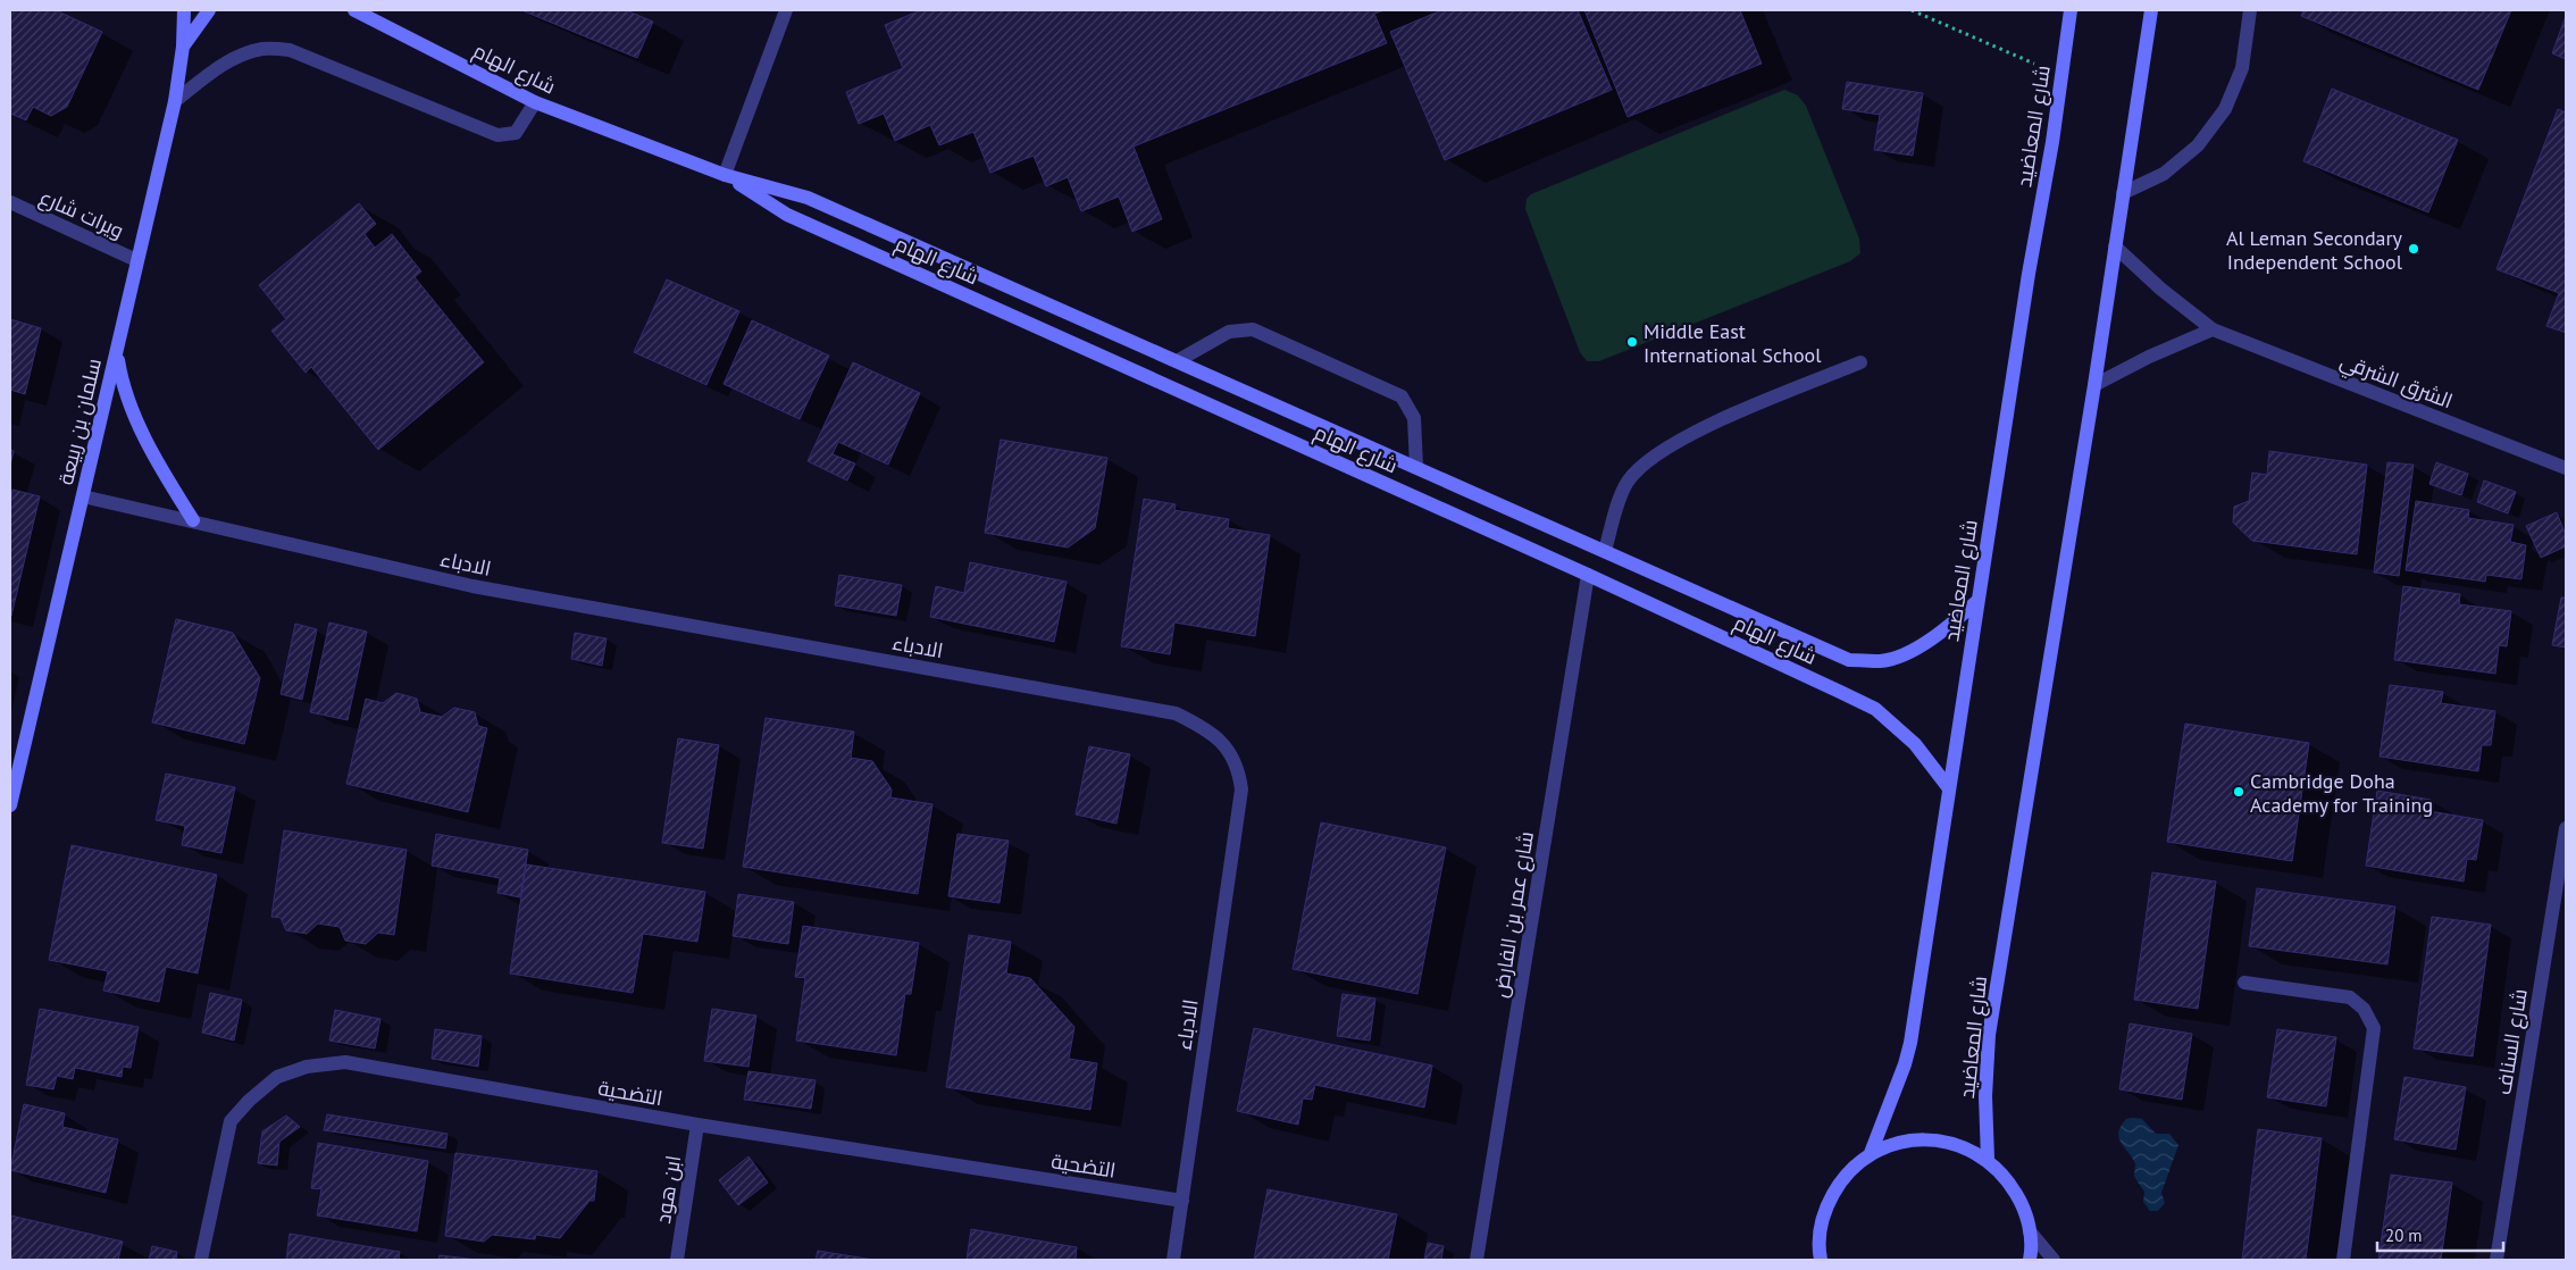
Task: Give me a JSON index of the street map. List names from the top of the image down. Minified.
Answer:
{"streets":{"street":["شارع الهام","شارع المعاضيد","ويرات شارع","الشرق الشرقي","سلمان بن ربيعة","الادباء","شارع عمر بن الفارض","شارع السناف","التضحية","ابن هود"]},"crossings":[["شارع الهام","شارع المعاضيد"],["شارع الهام","شارع عمر بن الفارض"],["شارع المعاضيد","الشرق الشرقي"],["ويرات شارع","سلمان بن ربيعة"],["سلمان بن ربيعة","الادباء"],["الادباء","التضحية"],["التضحية","ابن هود"]],"places":["Al Leman Secondary Independent School","Middle East International School","Cambridge Doha Academy for Training"],"scale_bar":"20 m"}
